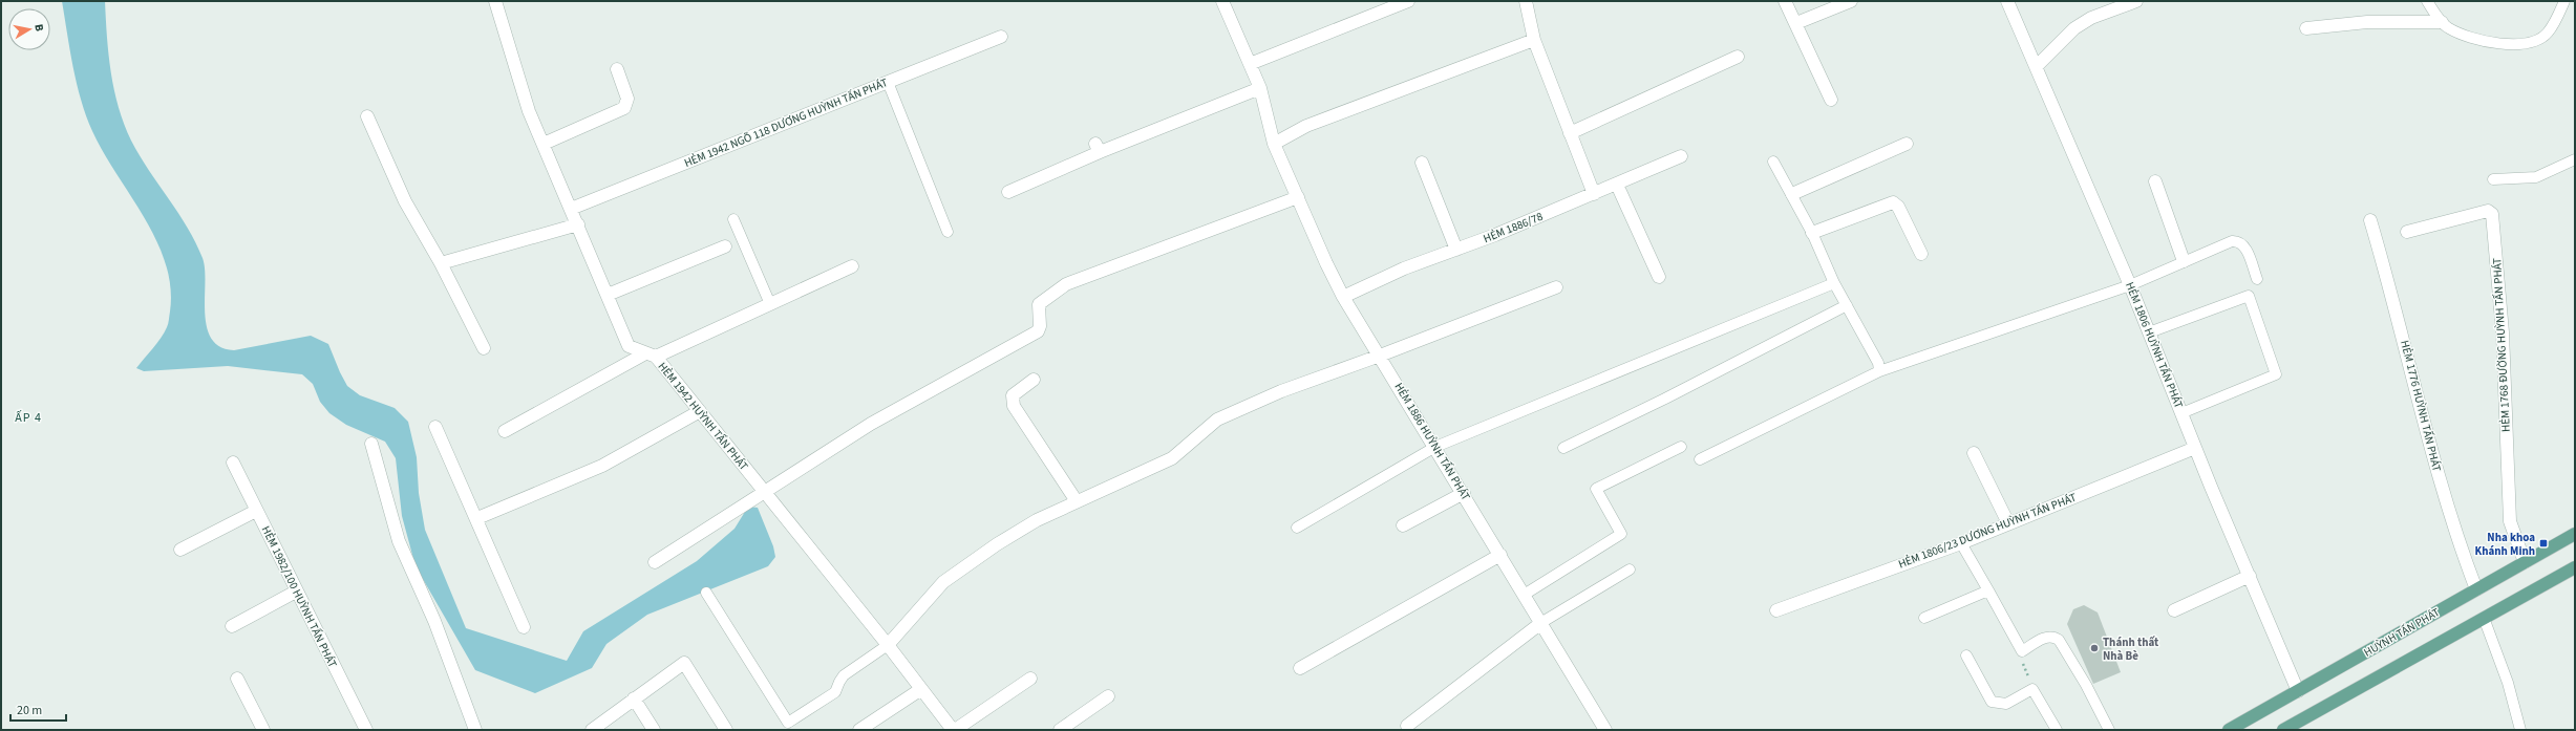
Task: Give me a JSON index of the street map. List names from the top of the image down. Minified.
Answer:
{"streets":{"main road":["HUỲNH TẤN PHÁT"],"street":["HẺM 1942 NGÕ 118 DƯƠNG HUỲNH TẤN PHÁT","HẺM 1886/78","HẺM 1806 HUỲNH TẤN PHÁT","HẺM 1768 ĐƯỜNG HUỲNH TẤN PHÁT","HẺM 1776 HUỲNH TẤN PHÁT","HẺM 1942 HUỲNH TẤN PHÁT","HẺM 1886 HUỲNH TẤN PHÁT","HẺM 1806/23 DƯƠNG HUỲNH TẤN PHÁT","HẺM 1982/100 HUỲNH TẤN PHÁT"]},"crossings":[["HẺM 1942 NGÕ 118 DƯƠNG HUỲNH TẤN PHÁT","HẺM 1942 HUỲNH TẤN PHÁT"],["HẺM 1886/78","HẺM 1886 HUỲNH TẤN PHÁT"],["HẺM 1806 HUỲNH TẤN PHÁT","HẺM 1806/23 DƯƠNG HUỲNH TẤN PHÁT"],["HẺM 1806 HUỲNH TẤN PHÁT","HUỲNH TẤN PHÁT"],["HẺM 1768 ĐƯỜNG HUỲNH TẤN PHÁT","HUỲNH TẤN PHÁT"],["HẺM 1776 HUỲNH TẤN PHÁT","HUỲNH TẤN PHÁT"]],"districts":["ẤP 4"],"places":{"transit":["Nha khoa Khánh Minh"],"other":["Thánh thất Nhà Bè"]},"scale_bar":"20 m","north":"right"}
